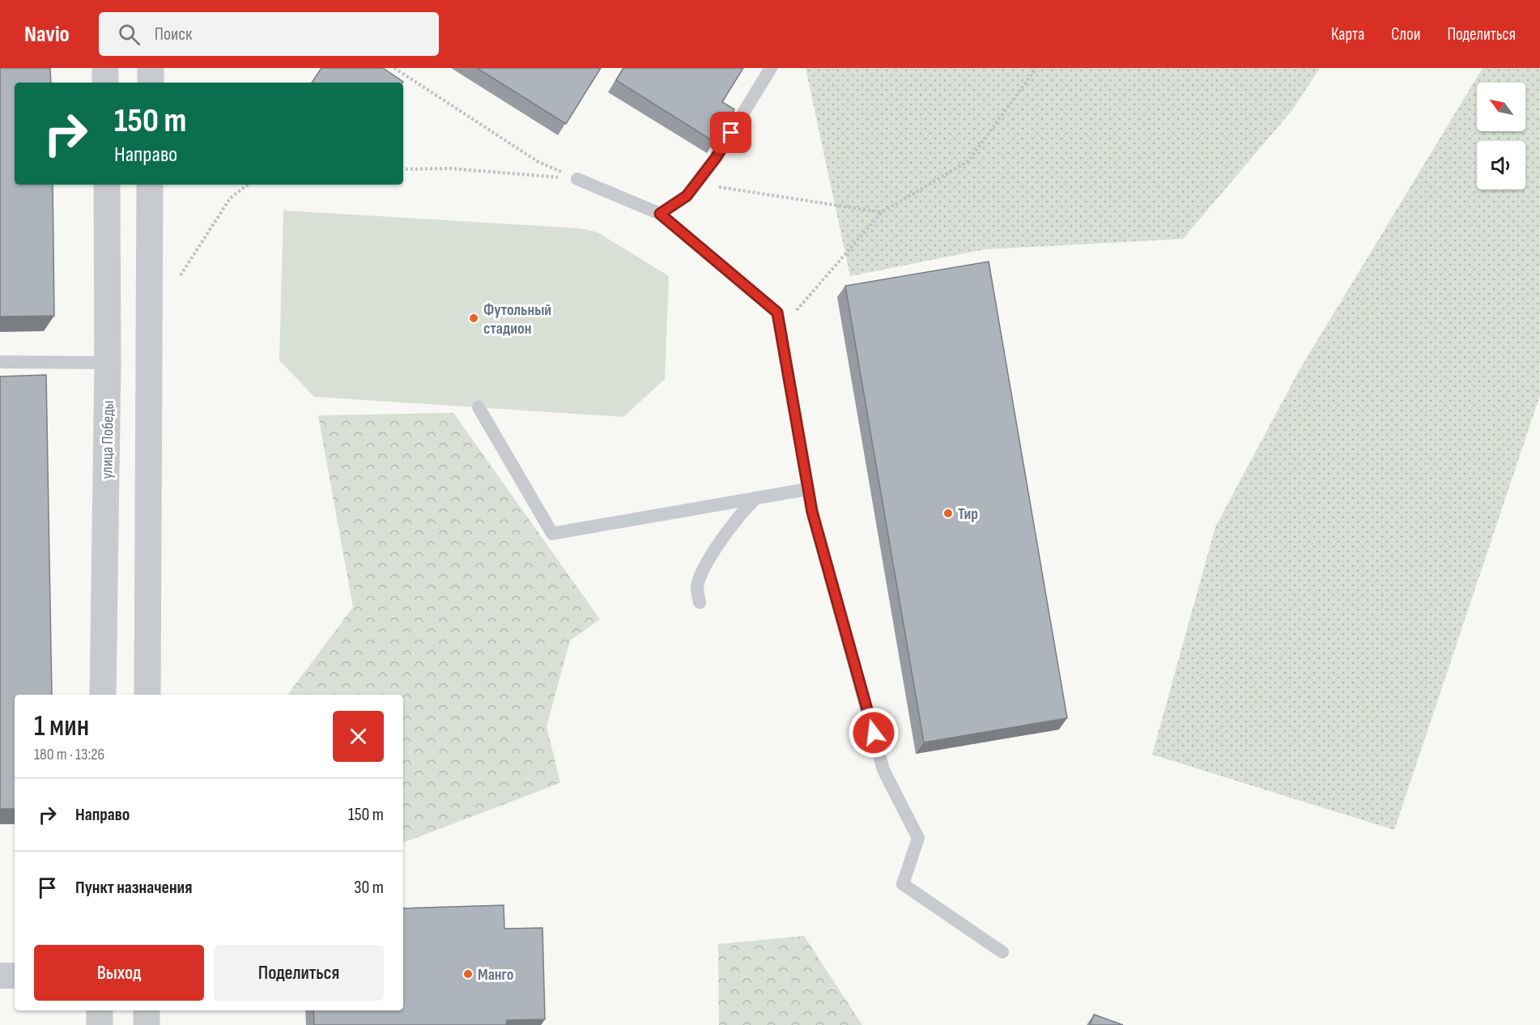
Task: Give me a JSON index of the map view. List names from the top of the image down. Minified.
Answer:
{"streets":{"street":["улица Победы"]},"places":["Футольный стадион","Тир","Манго"],"north":"top left","page":{"header":"Navio","search":"Поиск","nav":["Карта","Слои","Поделиться"],"turn":["150 m","Направо"],"heading":["1 мин","180 m · 13:26"],"list":[{"name":"Направо","value":"150 m"},{"name":"Пункт назначения","value":"30 m"}],"buttons":["Выход","Поделиться"]}}
